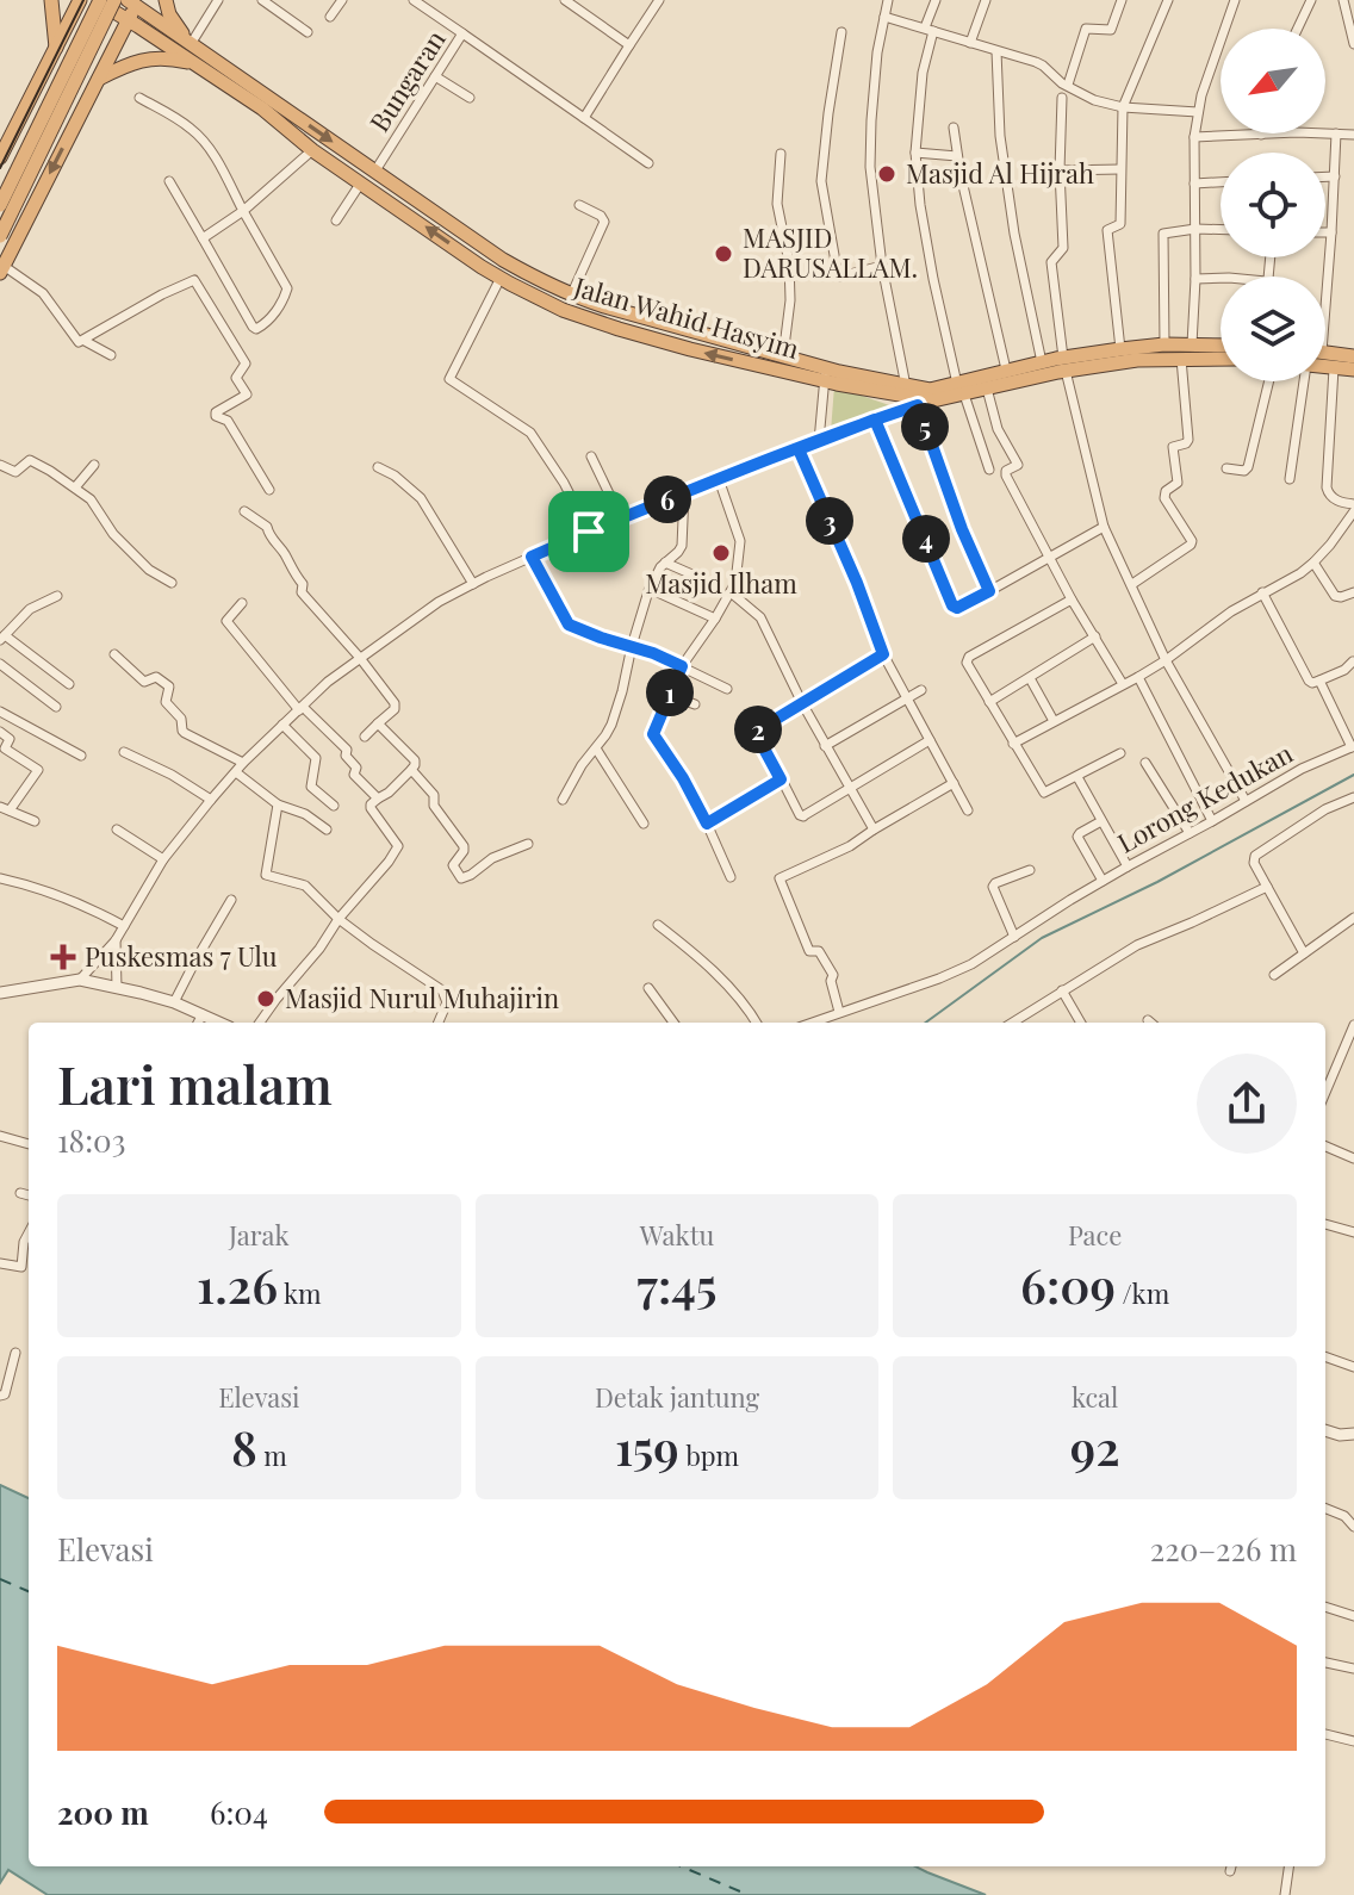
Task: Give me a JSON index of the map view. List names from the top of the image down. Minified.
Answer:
{"streets":{"highway":["Jalan Wahid Hasyim"],"street":["Bungaran","Lorong Kedukan"]},"crossings":[["Bungaran","Jalan Wahid Hasyim"]],"places":{"other":["Masjid Al Hijrah","MASJID DARUSALLAM.","Masjid Ilham","Masjid Nurul Muhajirin"],"health":["Puskesmas 7 Ulu"]},"north":"bottom left","page":{"pins":["5","6","3","4","1","2"],"heading":["Lari malam","18:03"],"stats":[["Jarak","1.26 km"],["Waktu","7:45"],["Pace","6:09 /km"],["Elevasi","8 m"],["Detak jantung","159 bpm"],["kcal","92"]],"chart":["Elevasi","220–226 m"],"list":[{"name":"200 m","note":"6:04"}]}}
